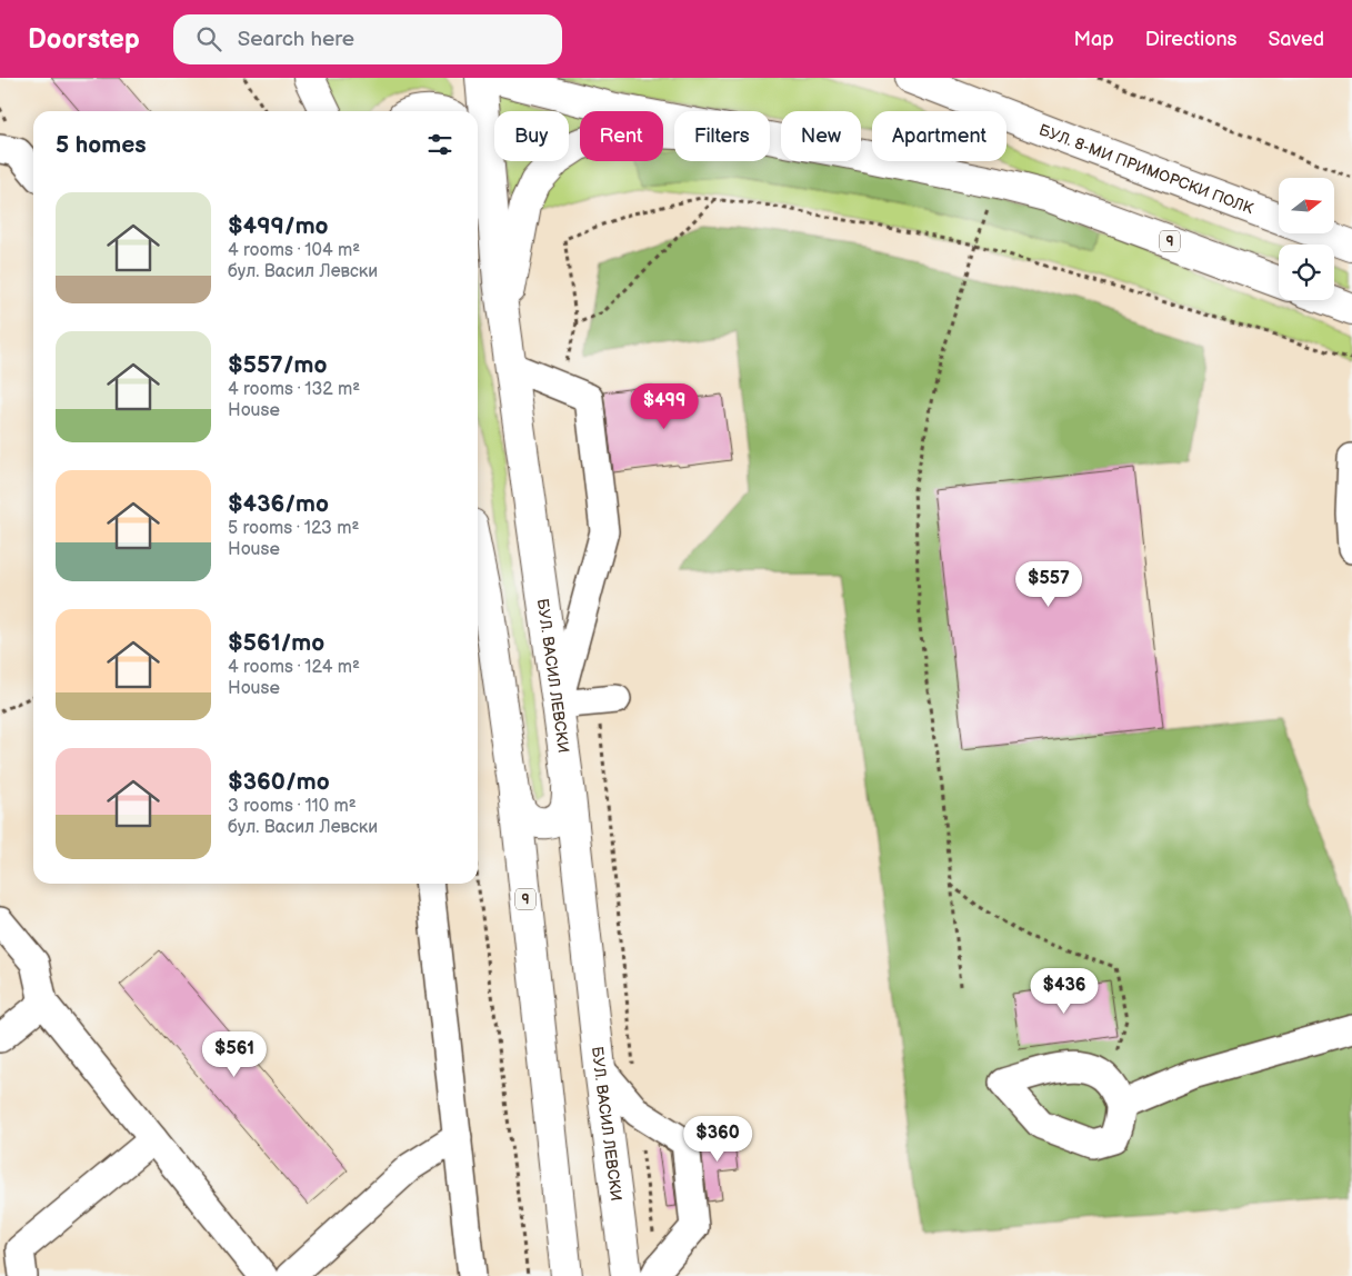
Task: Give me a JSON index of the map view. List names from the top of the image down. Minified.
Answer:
{"streets":{"main road":["БУЛ. 8-МИ ПРИМОРСКИ ПОЛК","9","БУЛ. ВАСИЛ ЛЕВСКИ"]},"crossings":[["9","БУЛ. ВАСИЛ ЛЕВСКИ"]],"north":"right","page":{"header":"Doorstep","search":"Search here","nav":["Map","Directions","Saved"],"chip":["Buy","Rent","Filters","New","Apartment"],"heading":"5 homes","list":[{"name":"$499/mo","note":"4 rooms · 104 m² · бул. Васил Левски"},{"name":"$557/mo","note":"4 rooms · 132 m² · House"},{"name":"$436/mo","note":"5 rooms · 123 m² · House"},{"name":"$561/mo","note":"4 rooms · 124 m² · House"},{"name":"$360/mo","note":"3 rooms · 110 m² · бул. Васил Левски"}],"price":["$499","$557","$436","$561","$360"]}}
